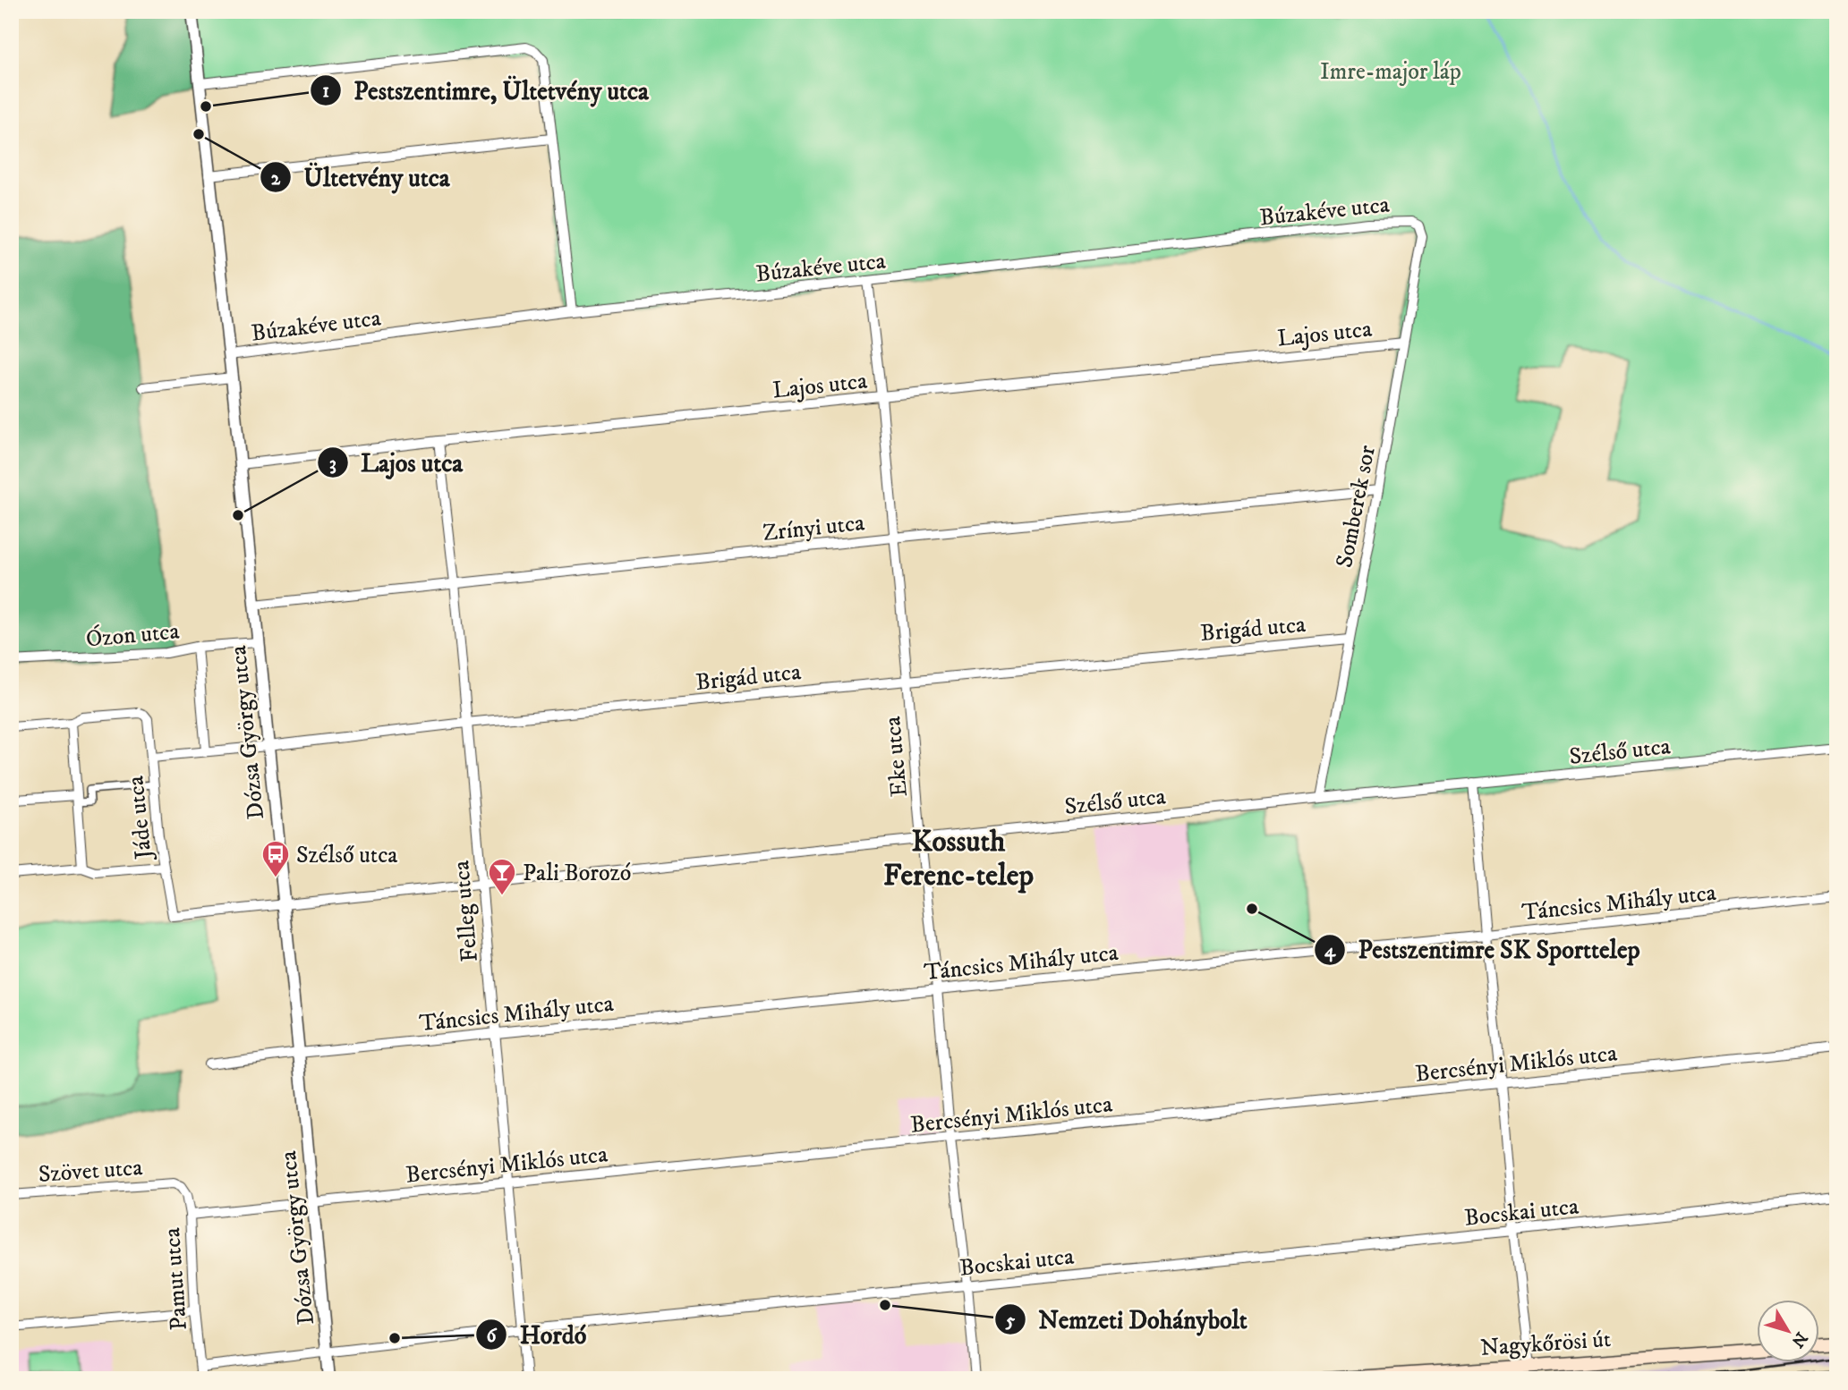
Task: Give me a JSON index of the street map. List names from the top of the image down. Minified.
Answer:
{"streets":{"main road":["Nagykőrösi út"],"street":["Búzakéve utca","Lajos utca","Somberek sor","Zrínyi utca","Brigád utca","Ózon utca","Dózsa György utca","Szélső utca","Eke utca","Jáde utca","Táncsics Mihály utca","Felleg utca","Bercsényi Miklós utca","Szövet utca","Bocskai utca","Pamut utca"]},"crossings":[["Búzakéve utca","Somberek sor"],["Búzakéve utca","Dózsa György utca"],["Búzakéve utca","Eke utca"],["Lajos utca","Somberek sor"],["Lajos utca","Dózsa György utca"],["Lajos utca","Eke utca"],["Lajos utca","Felleg utca"],["Somberek sor","Zrínyi utca"],["Somberek sor","Brigád utca"],["Somberek sor","Szélső utca"],["Zrínyi utca","Dózsa György utca"],["Zrínyi utca","Eke utca"],["Zrínyi utca","Felleg utca"],["Brigád utca","Dózsa György utca"],["Brigád utca","Eke utca"],["Brigád utca","Jáde utca"],["Brigád utca","Felleg utca"],["Ózon utca","Dózsa György utca"],["Dózsa György utca","Szélső utca"],["Dózsa György utca","Táncsics Mihály utca"],["Dózsa György utca","Bercsényi Miklós utca"],["Dózsa György utca","Bocskai utca"],["Szélső utca","Eke utca"],["Szélső utca","Jáde utca"],["Szélső utca","Felleg utca"],["Eke utca","Táncsics Mihály utca"],["Eke utca","Bercsényi Miklós utca"],["Eke utca","Bocskai utca"],["Táncsics Mihály utca","Felleg utca"],["Felleg utca","Bercsényi Miklós utca"],["Felleg utca","Bocskai utca"],["Bercsényi Miklós utca","Pamut utca"],["Szövet utca","Pamut utca"],["Bocskai utca","Pamut utca"]],"districts":["Kossuth Ferenc-telep"],"parks":["Imre-major láp"],"places":{"other":["Pestszentimre, Ültetvény utca","Ültetvény utca","Lajos utca","Pestszentimre SK Sporttelep","Nemzeti Dohánybolt","Hordó"],"bus stop":["Szélső utca"],"bar":["Pali Borozó"]},"north":"bottom right"}
